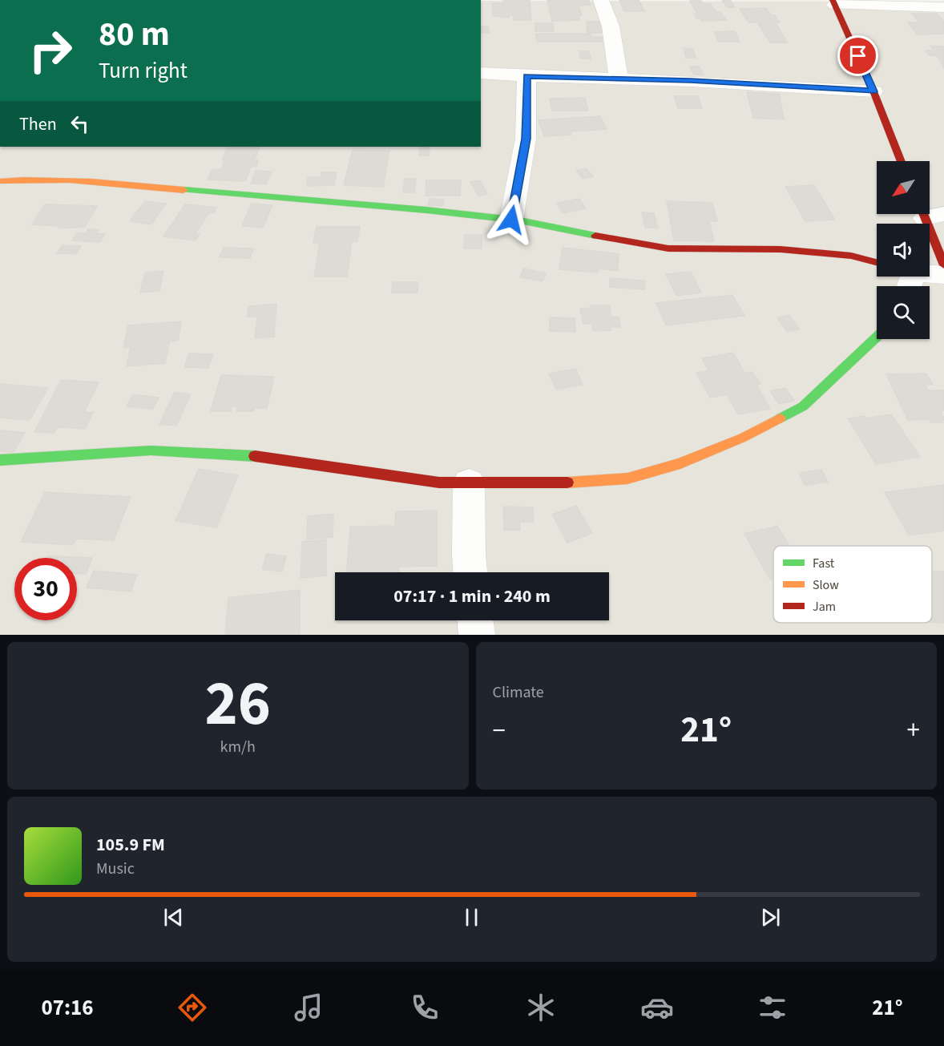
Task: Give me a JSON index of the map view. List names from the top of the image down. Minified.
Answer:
{"legend":["Fast","Slow","Jam"],"north":"bottom left","page":{"turn":["80 m","Turn right"],"then":"Then","limit":"30","trip":"07:17 · 1 min · 240 m","tile":[["26","km/h"],"Climate"],"heat":["−","21°","+"],"song":["105.9 FM","Music"],"tabs":["07:16","21°"]}}
